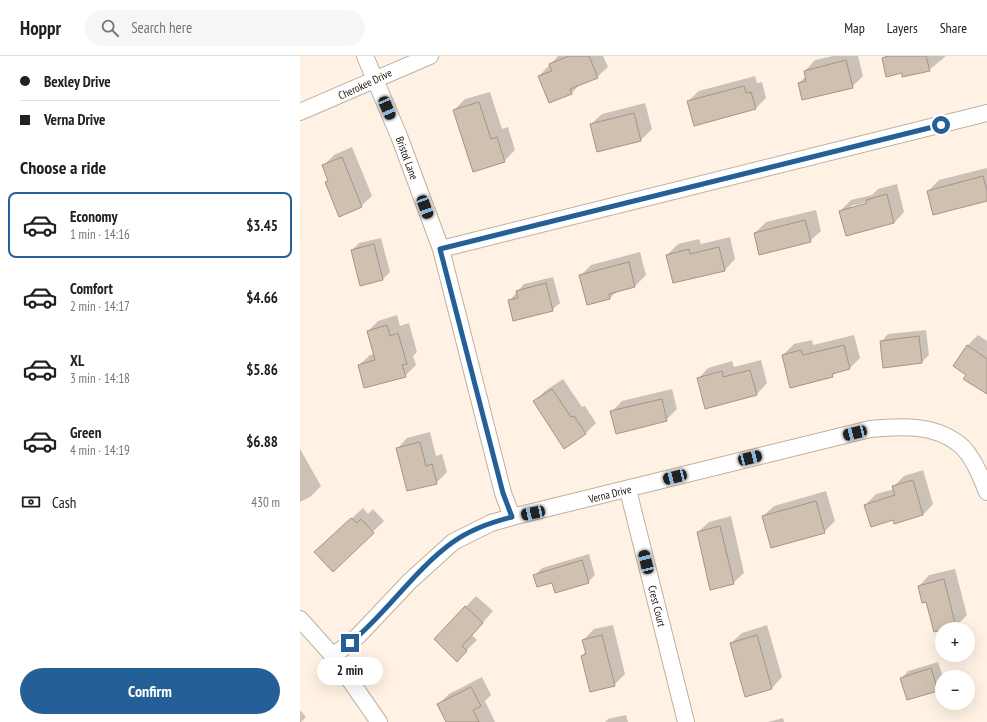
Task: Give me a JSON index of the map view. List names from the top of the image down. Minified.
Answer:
{"streets":{"street":["Cherokee Drive","Bristol Lane","Verna Drive","Crest Court"]},"crossings":[["Cherokee Drive","Bristol Lane"],["Bristol Lane","Verna Drive"],["Verna Drive","Crest Court"]],"page":{"header":"Hoppr","search":"Search here","nav":["Map","Layers","Share"],"banner":["Bexley Drive","Verna Drive"],"heading":"Choose a ride","list":[{"name":"Economy","note":"1 min · 14:16","value":"$3.45"},{"name":"Comfort","note":"2 min · 14:17","value":"$4.66"},{"name":"XL","note":"3 min · 14:18","value":"$5.86"},{"name":"Green","note":"4 min · 14:19","value":"$6.88"}],"pay":["Cash","430 m"],"map_buttons":["+","−"],"bubble":"2 min","buttons":"Confirm"}}
